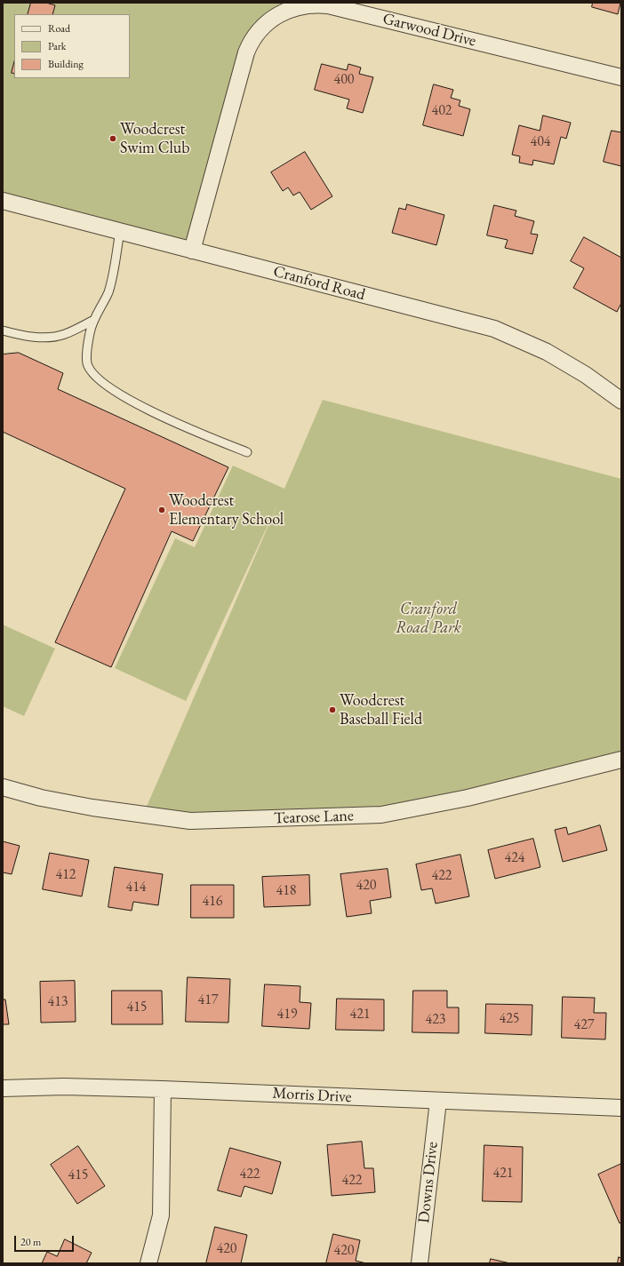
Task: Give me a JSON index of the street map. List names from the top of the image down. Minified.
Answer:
{"streets":{"street":["Garwood Drive","Cranford Road","Tearose Lane","Morris Drive","Downs Drive"]},"crossings":[["Garwood Drive","Cranford Road"],["Morris Drive","Downs Drive"]],"parks":["Cranford Road Park"],"places":["Woodcrest Swim Club","Woodcrest Elementary School","Woodcrest Baseball Field"],"house_numbers":["400","402","404","424","412","422","420","414","418","416","417","413","415","419","421","425","423","427","421","422","415","422","420","420"],"legend":["Road","Park","Building"],"scale_bar":"20 m"}
